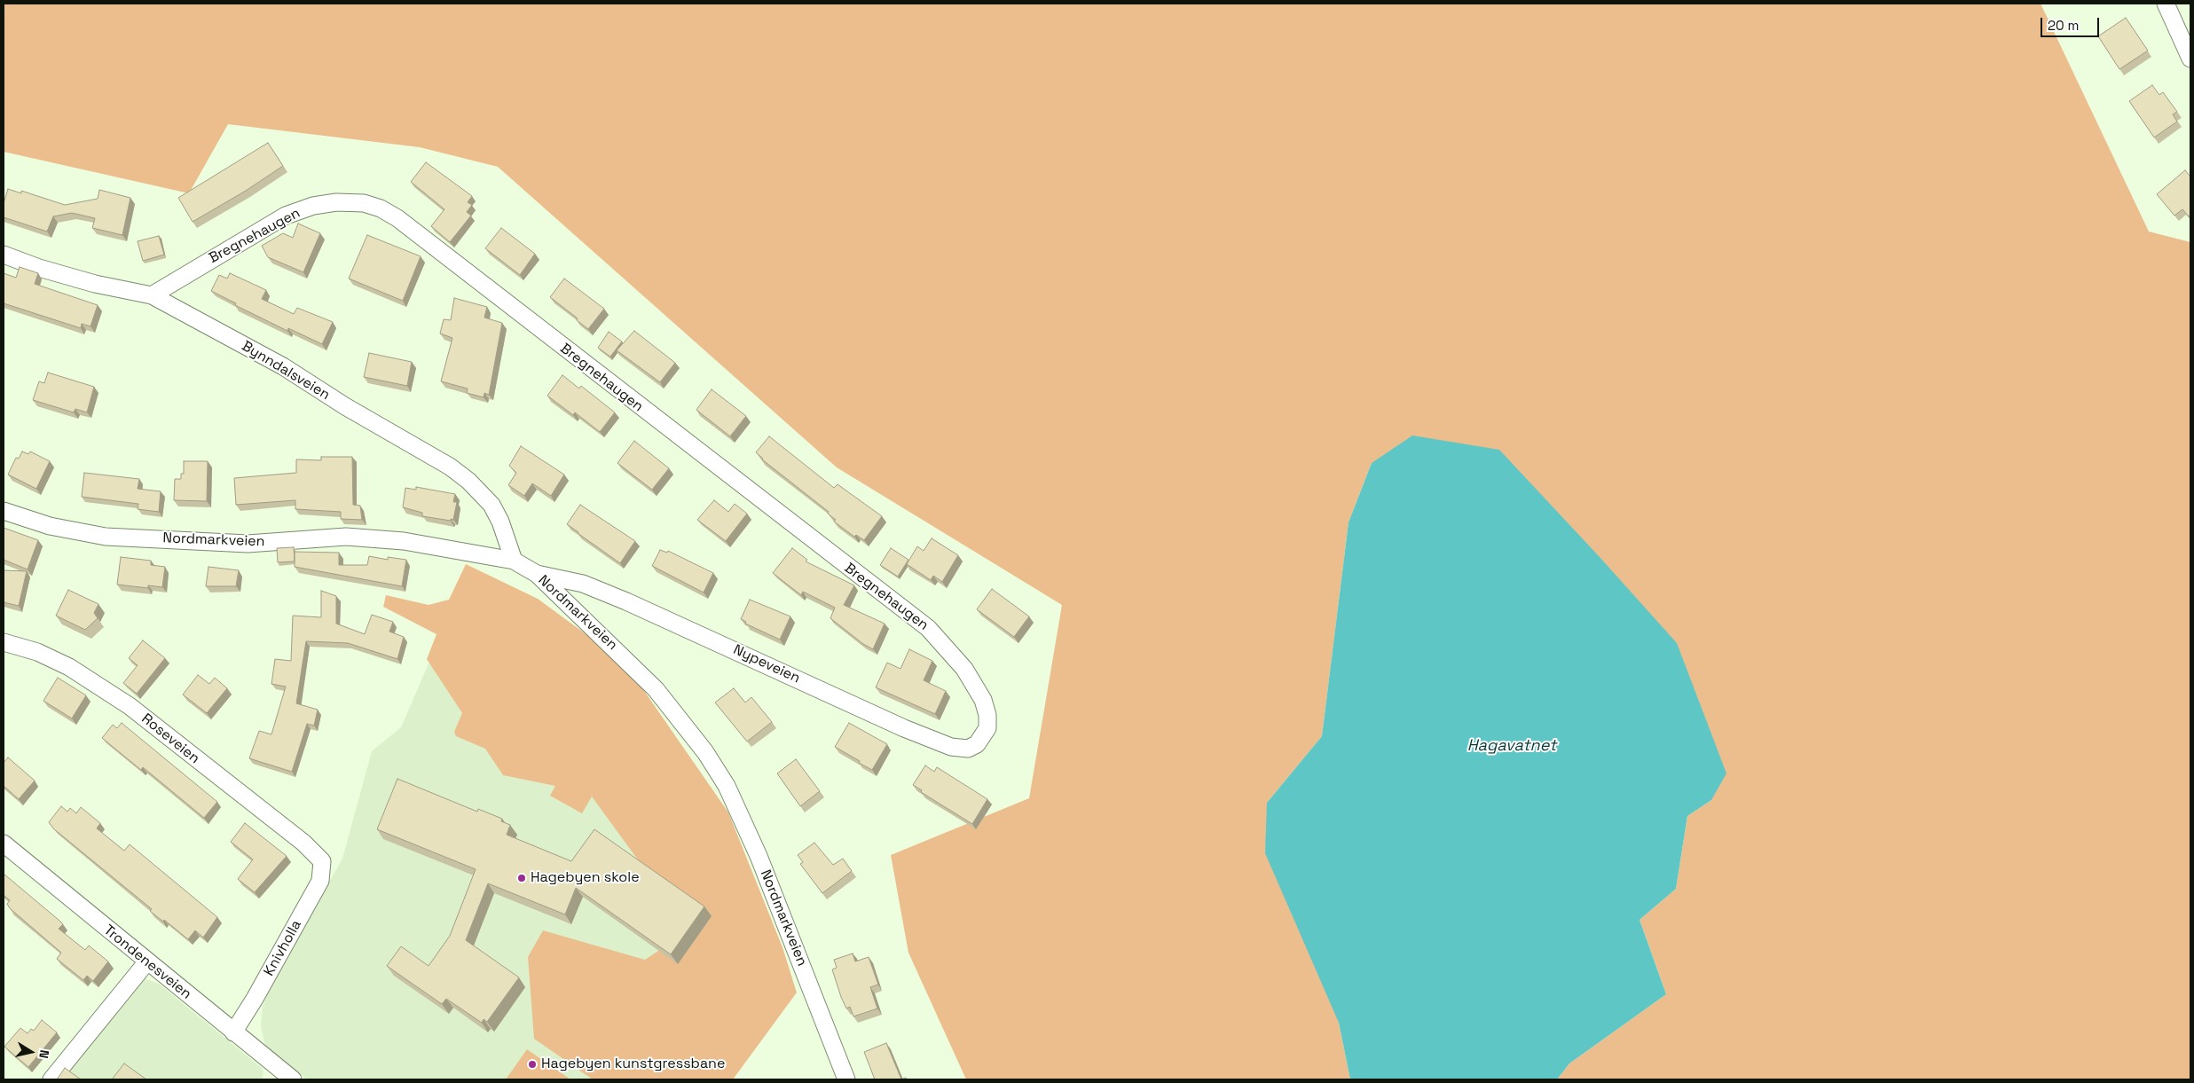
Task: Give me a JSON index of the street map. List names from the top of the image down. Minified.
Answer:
{"streets":{"street":["Bregnehaugen","Bynndalsveien","Nordmarkveien","Nypeveien","Roseveien","Knivholla","Trondenesveien"]},"crossings":[["Bregnehaugen","Bynndalsveien"],["Bregnehaugen","Nypeveien"],["Bynndalsveien","Nordmarkveien"],["Nordmarkveien","Nypeveien"],["Roseveien","Knivholla"],["Knivholla","Trondenesveien"]],"water":["Hagavatnet"],"places":["Hagebyen skole","Hagebyen kunstgressbane"],"scale_bar":"20 m","north":"right"}
